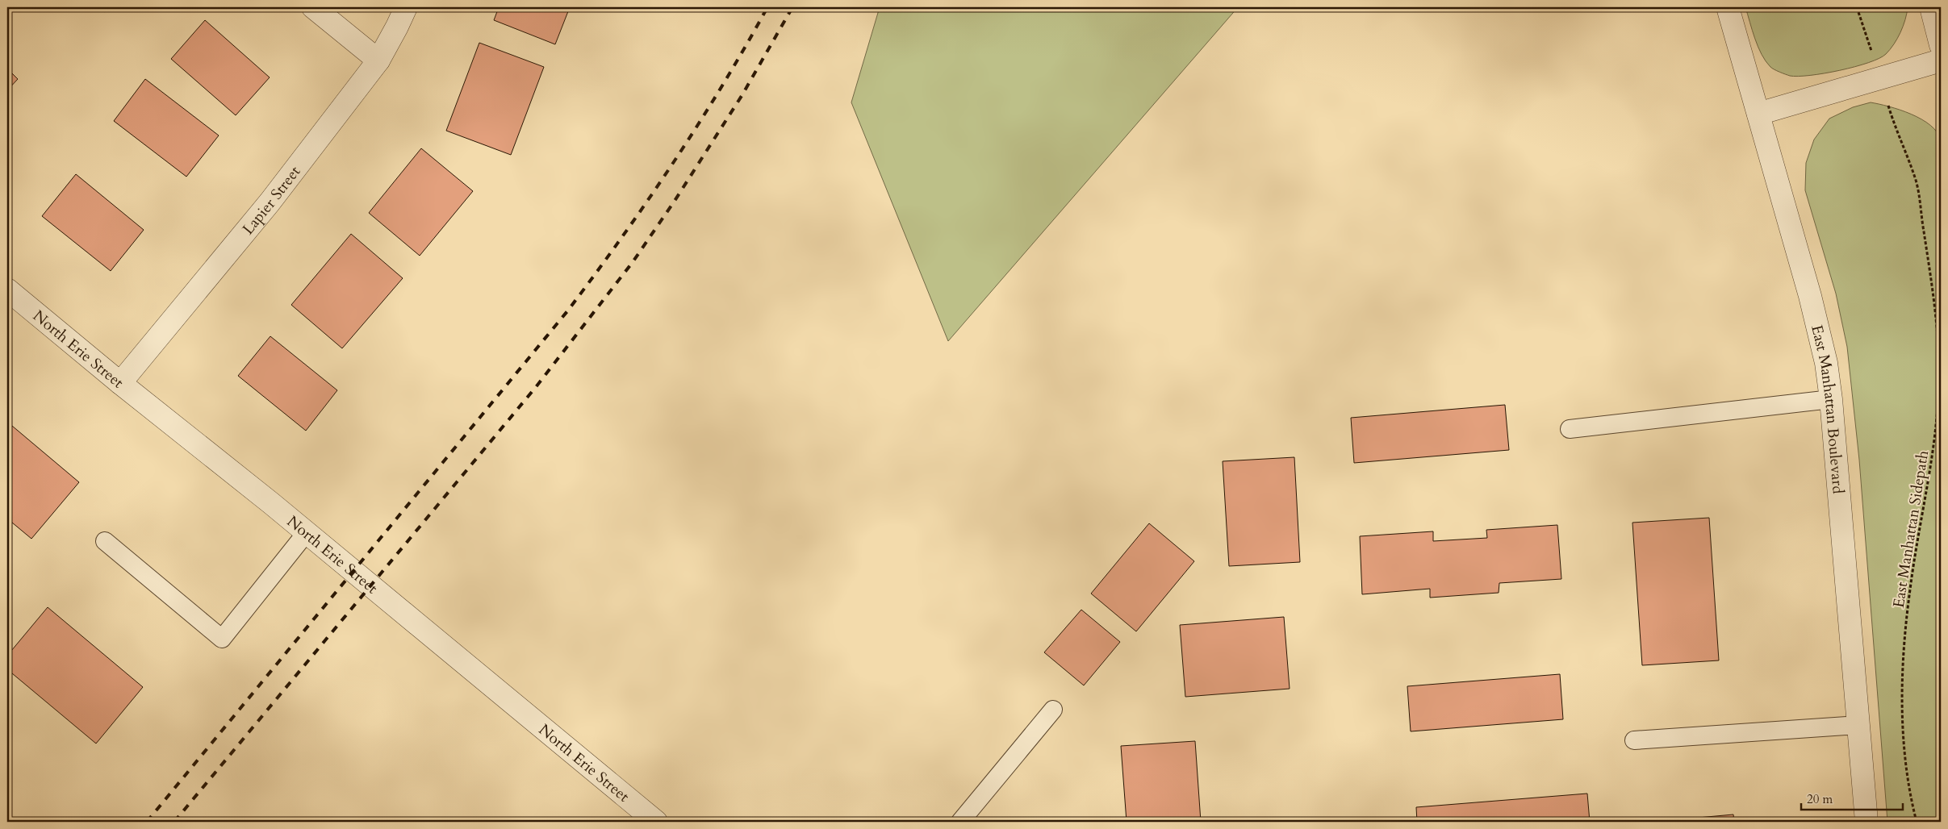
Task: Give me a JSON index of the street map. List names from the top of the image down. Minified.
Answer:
{"streets":{"street":["Lapier Street","North Erie Street","East Manhattan Boulevard"],"path":["East Manhattan Sidepath"]},"crossings":[["Lapier Street","North Erie Street"]],"scale_bar":"20 m"}
